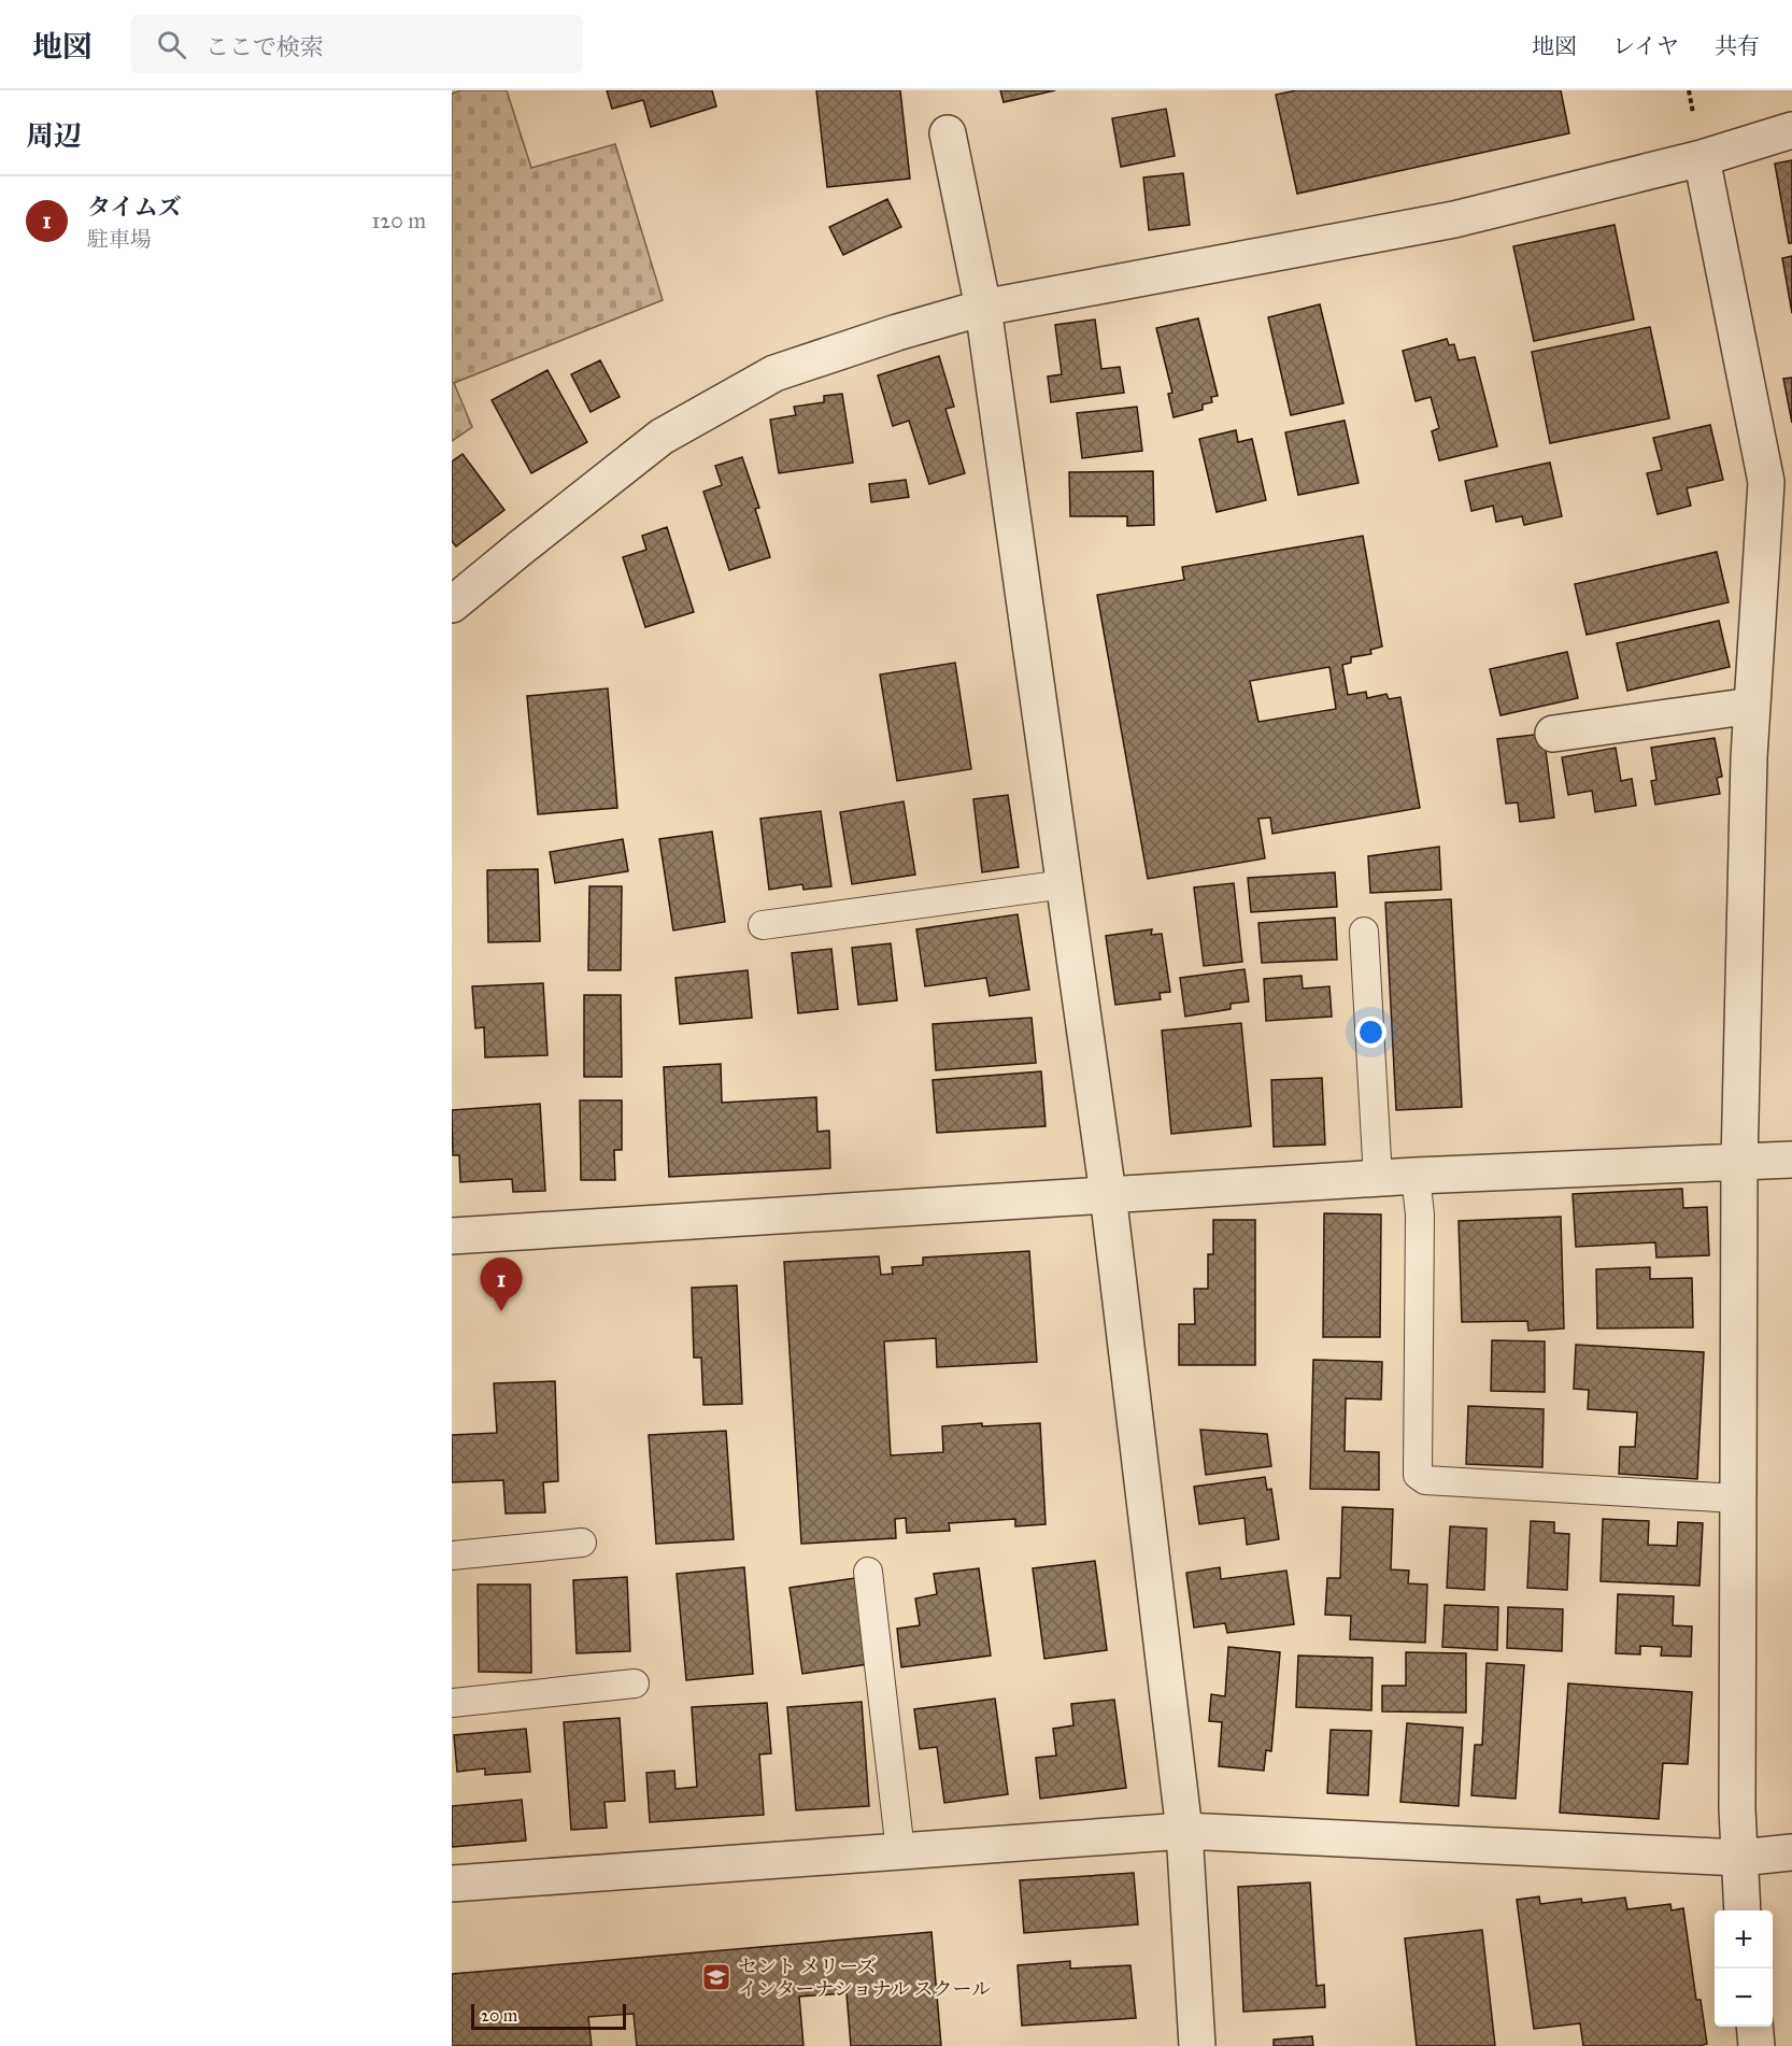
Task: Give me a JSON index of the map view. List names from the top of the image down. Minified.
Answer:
{"places":{"school or university":["セント メリーズ インターナショナル スクール"]},"scale_bar":"20 m","page":{"header":"地図","search":"ここで検索","nav":["地図","レイヤ","共有"],"heading":"周辺","list":[{"mark":"1","name":"タイムズ","note":"駐車場","value":"120 m"}],"pins":"1","map_buttons":["+","−"],"scale":"20 m"}}
